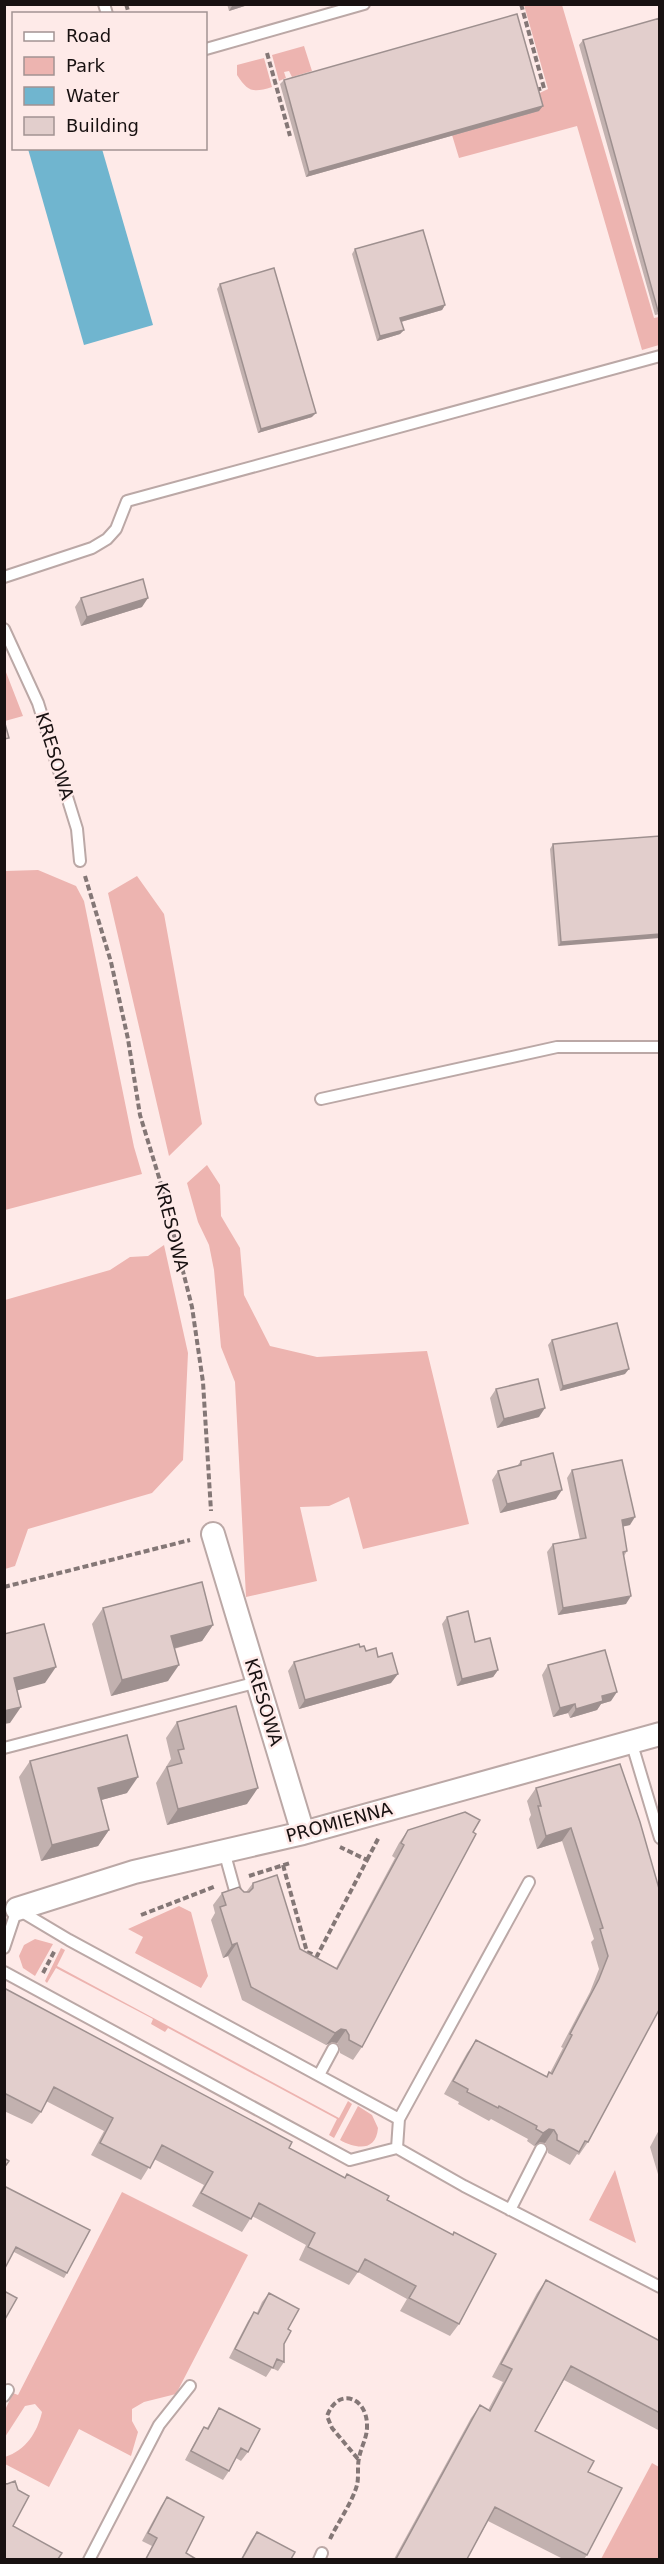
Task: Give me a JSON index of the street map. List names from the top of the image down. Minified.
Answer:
{"streets":{"street":["KRESOWA","PROMIENNA"]},"crossings":[["KRESOWA","PROMIENNA"]],"legend":["Road","Park","Water","Building"]}
